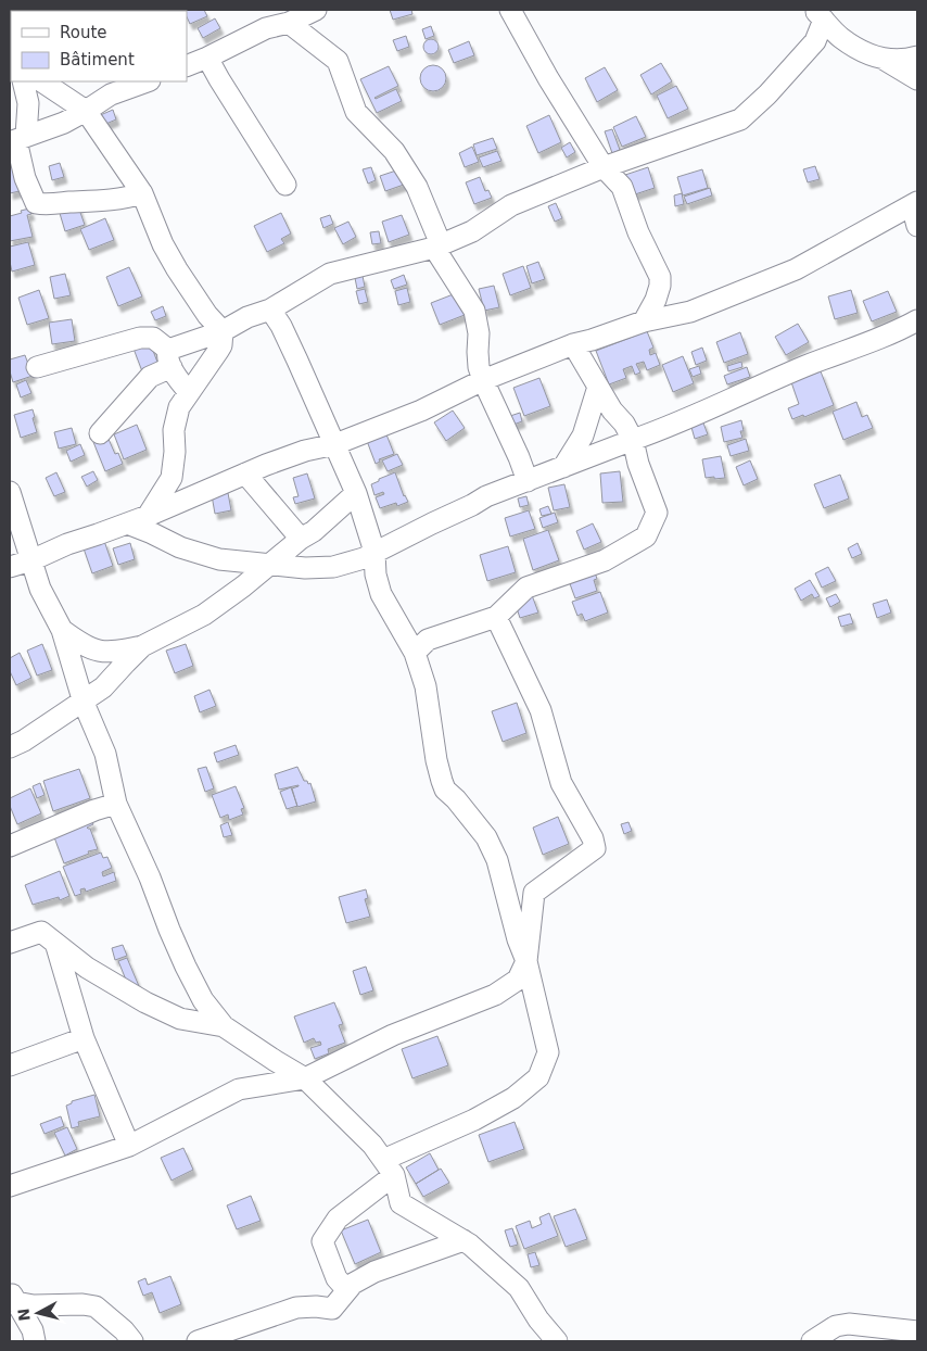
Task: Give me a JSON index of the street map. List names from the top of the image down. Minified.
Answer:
{"legend":["Route","Bâtiment"],"north":"left"}
